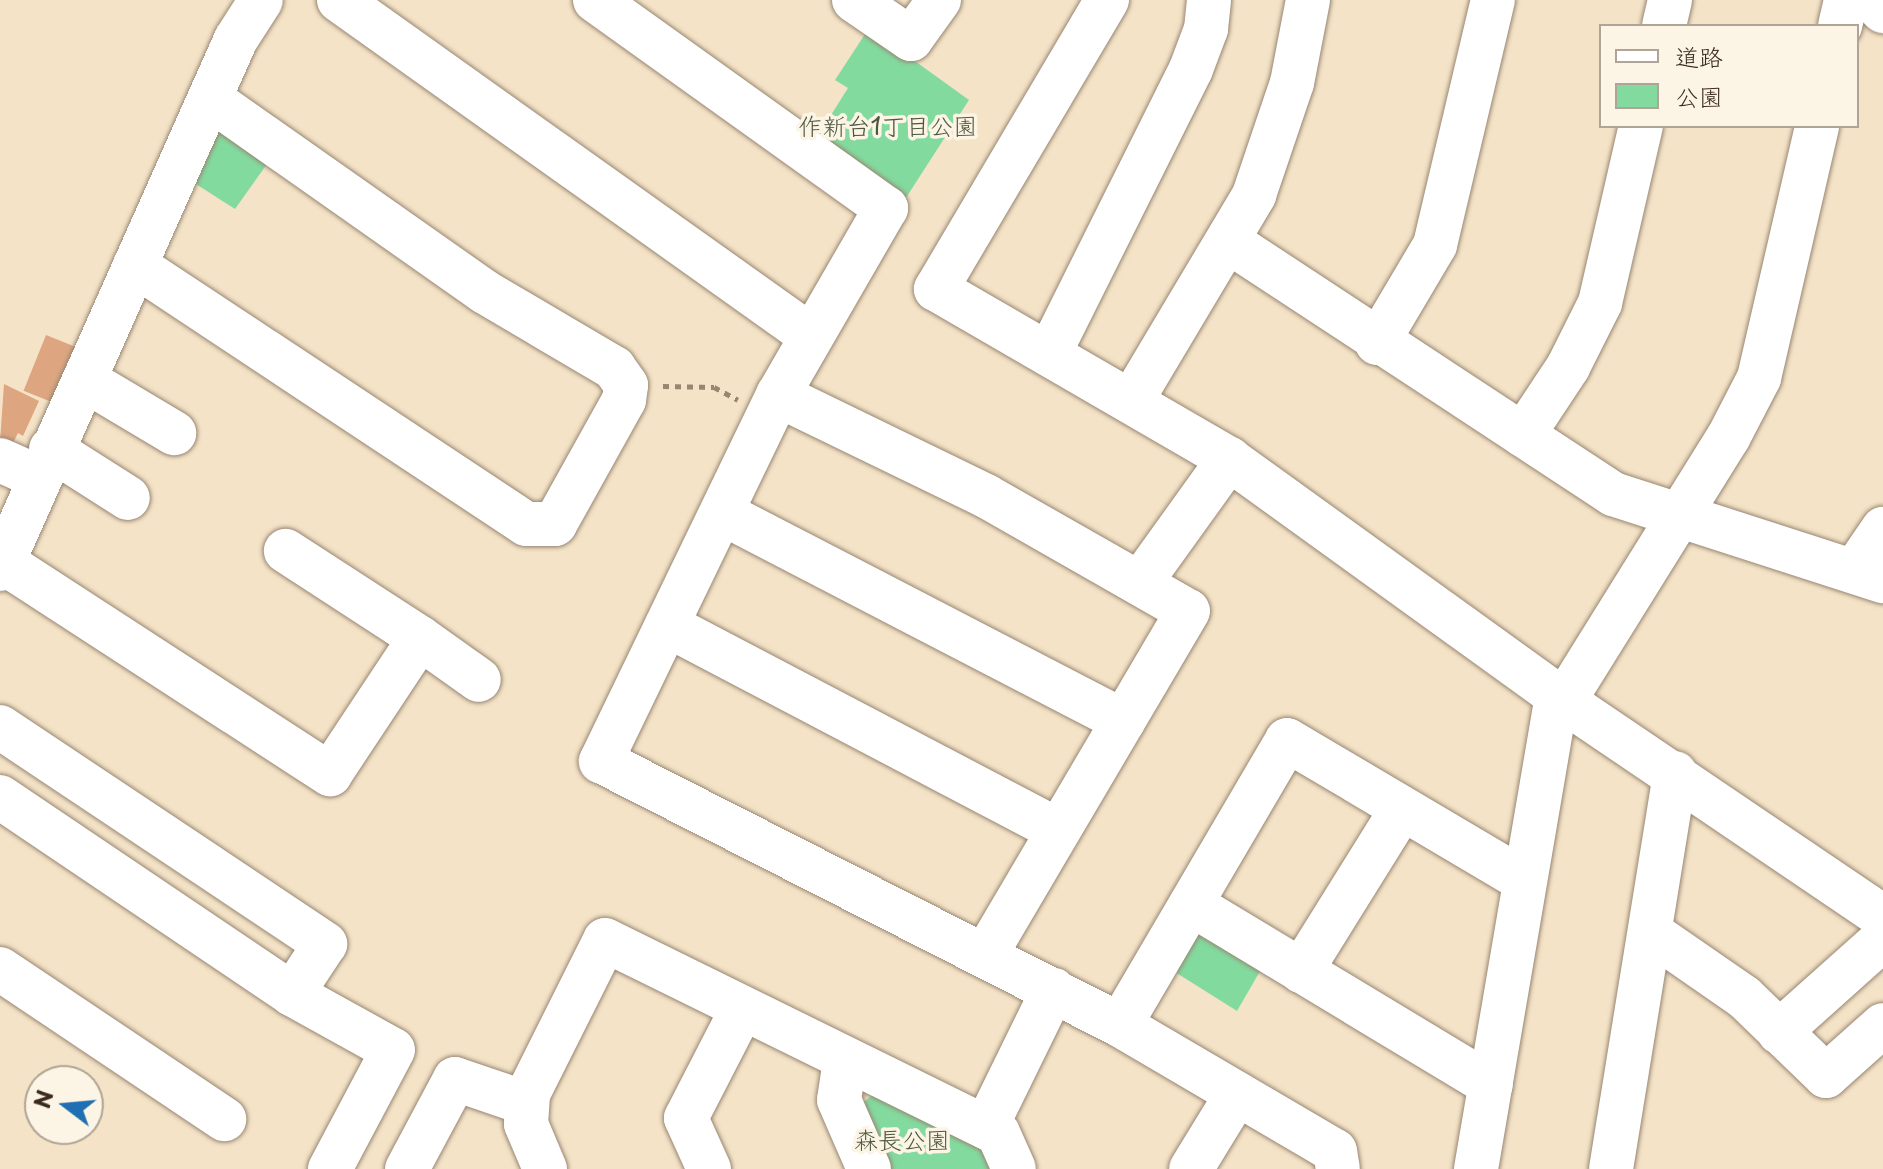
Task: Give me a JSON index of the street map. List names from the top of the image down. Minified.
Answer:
{"parks":["作新台1丁目公園","森長公園"],"legend":["道路","公園"],"north":"left"}
